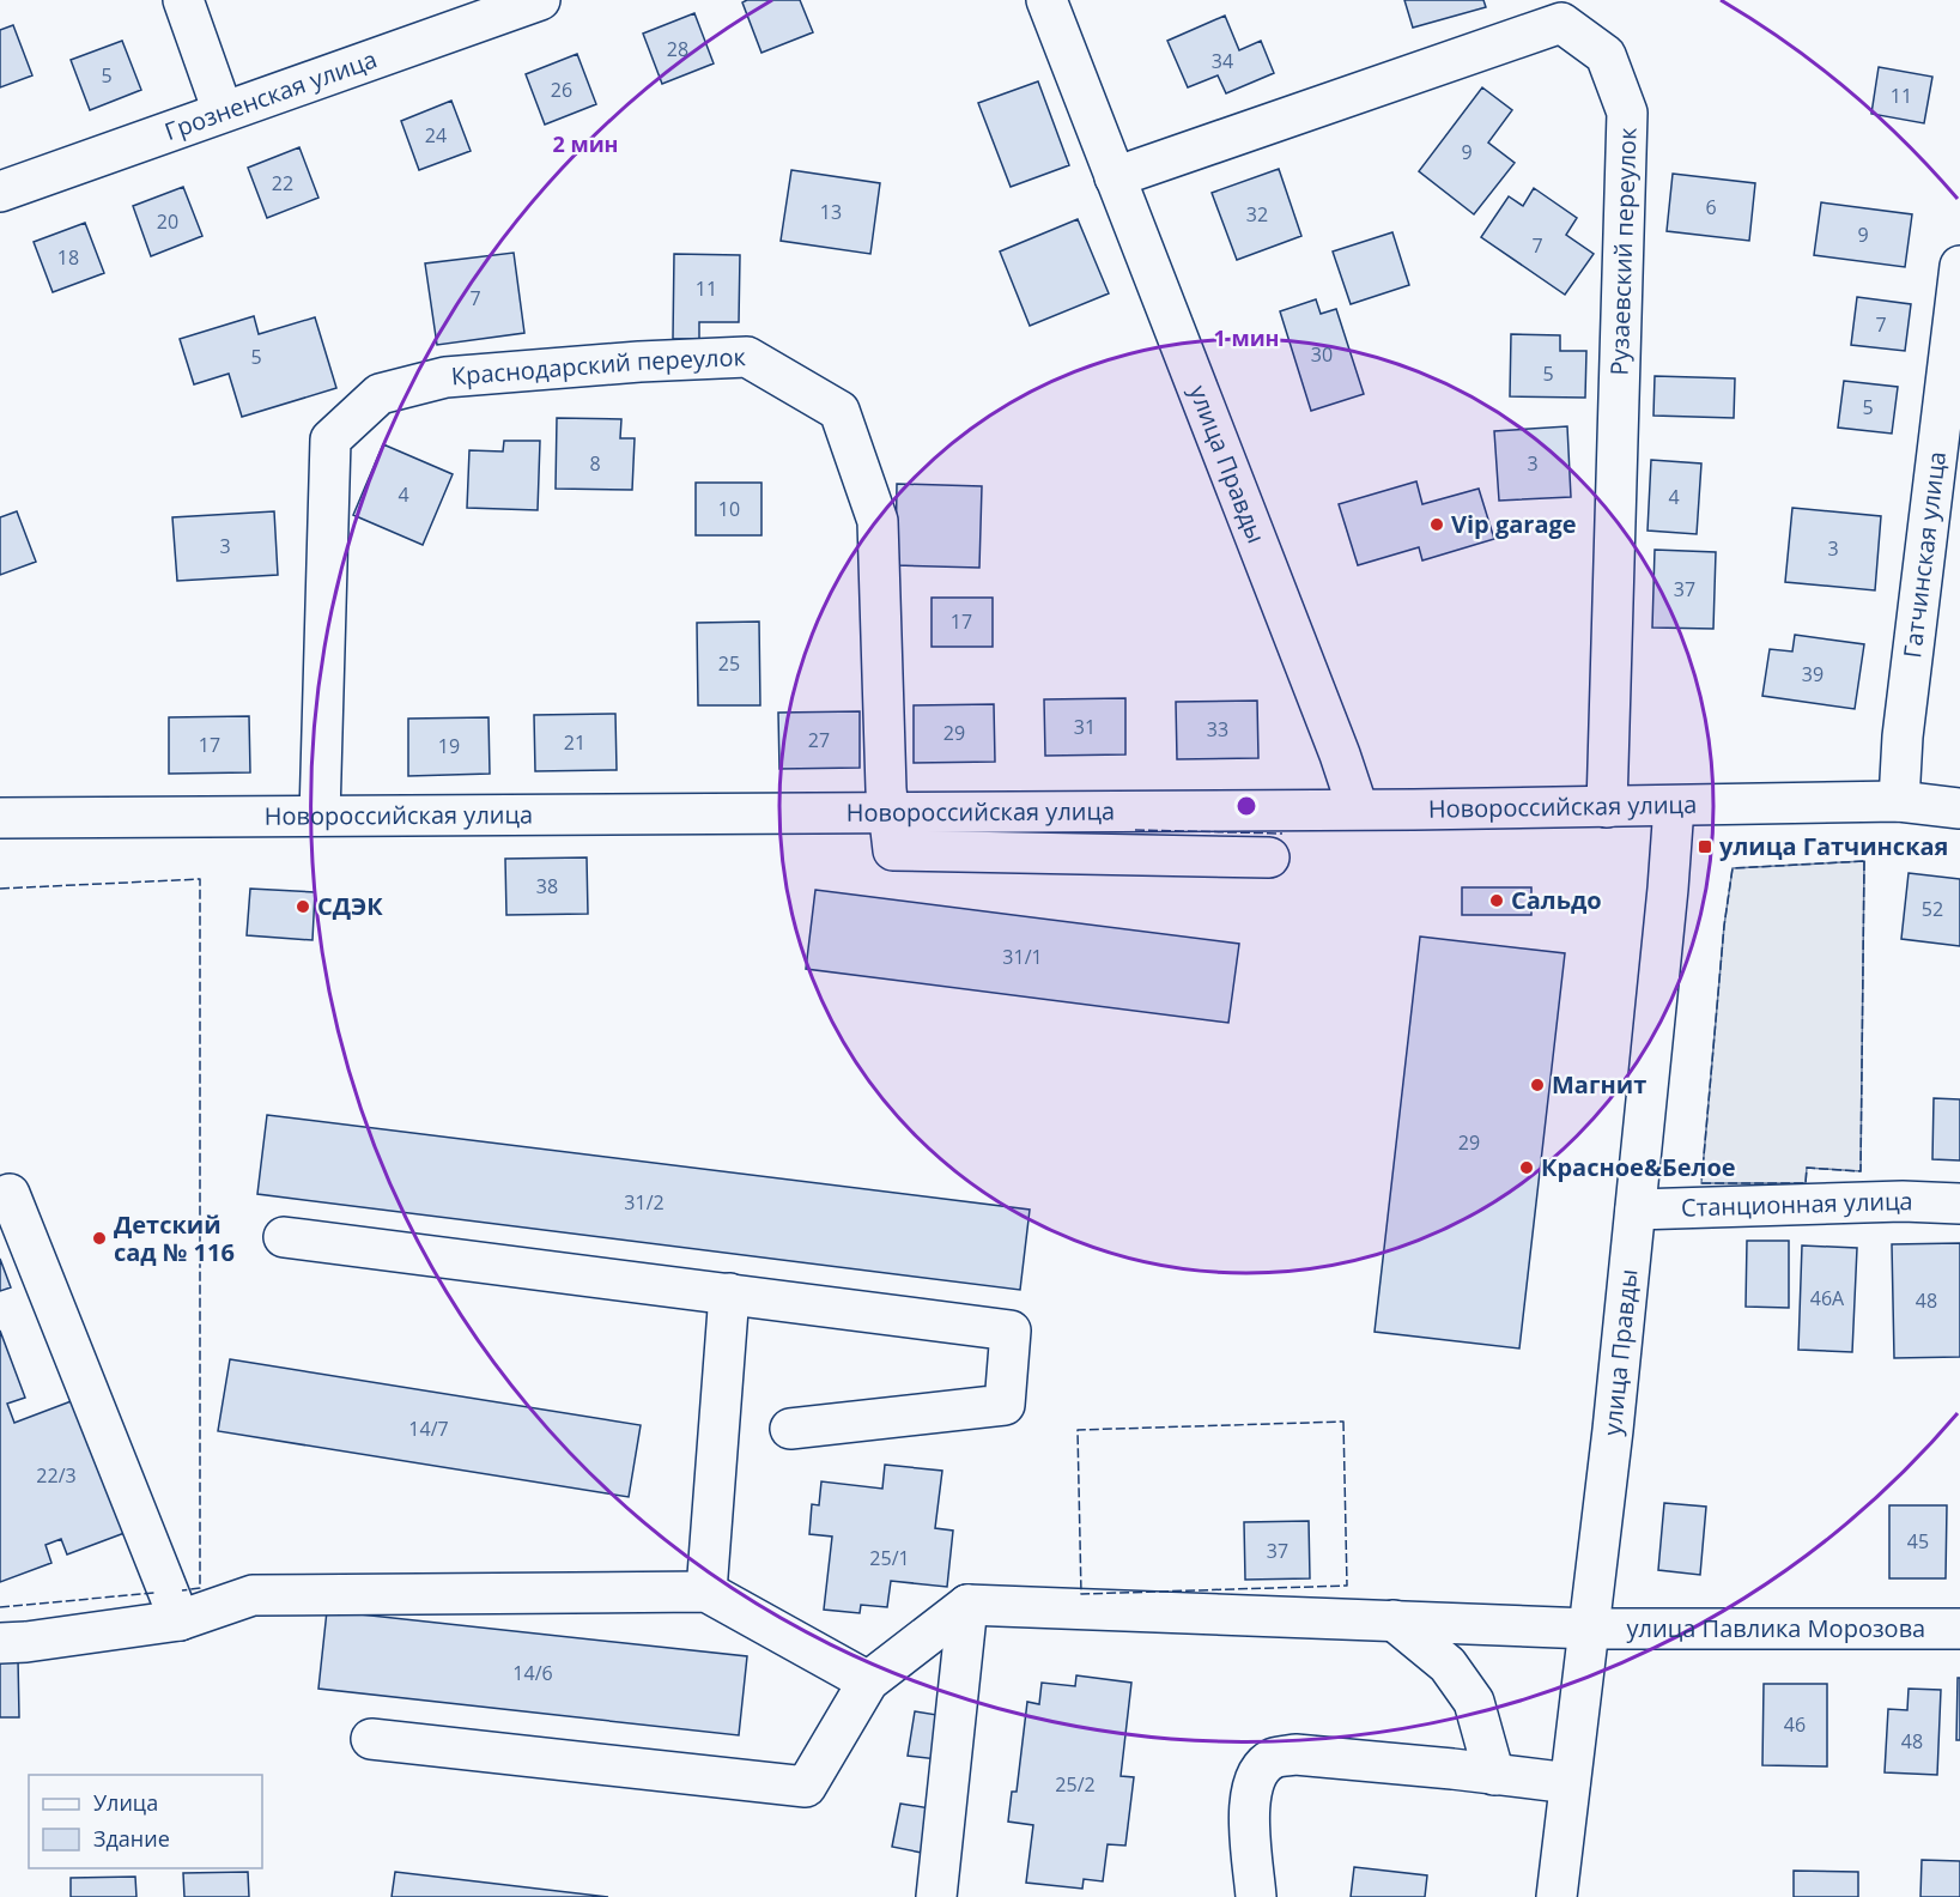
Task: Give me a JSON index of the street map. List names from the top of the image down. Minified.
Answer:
{"streets":{"street":["Грозненская улица","Рузаевский переулок","Краснодарский переулок","улица Правды","Гатчинская улица","Новороссийская улица","Станционная улица","улица Павлика Морозова"]},"crossings":[["Рузаевский переулок","улица Правды"],["Рузаевский переулок","Новороссийская улица"],["Краснодарский переулок","Новороссийская улица"],["улица Правды","Новороссийская улица"],["улица Правды","Станционная улица"],["улица Правды","улица Павлика Морозова"],["Гатчинская улица","Новороссийская улица"]],"places":{"other":["Vip garage","Сальдо","СДЭК","Магнит","Красное&Белое","Детский сад № 116"],"transit":["улица Гатчинская"]},"house_numbers":["28","34","5","26","11","24","9","22","6","13","32","20","9","7","18","11","7","7","30","5","5","5","8","3","4","4","10","3","3","37","17","25","39","31","33","29","27","21","17","19","38","52","31/1","29","31/2","46А","48","14/7","22/3","45","37","25/1","14/6","46","48","25/2"],"legend":["Улица","Здание"],"rings":["2 мин","1 мин"]}
